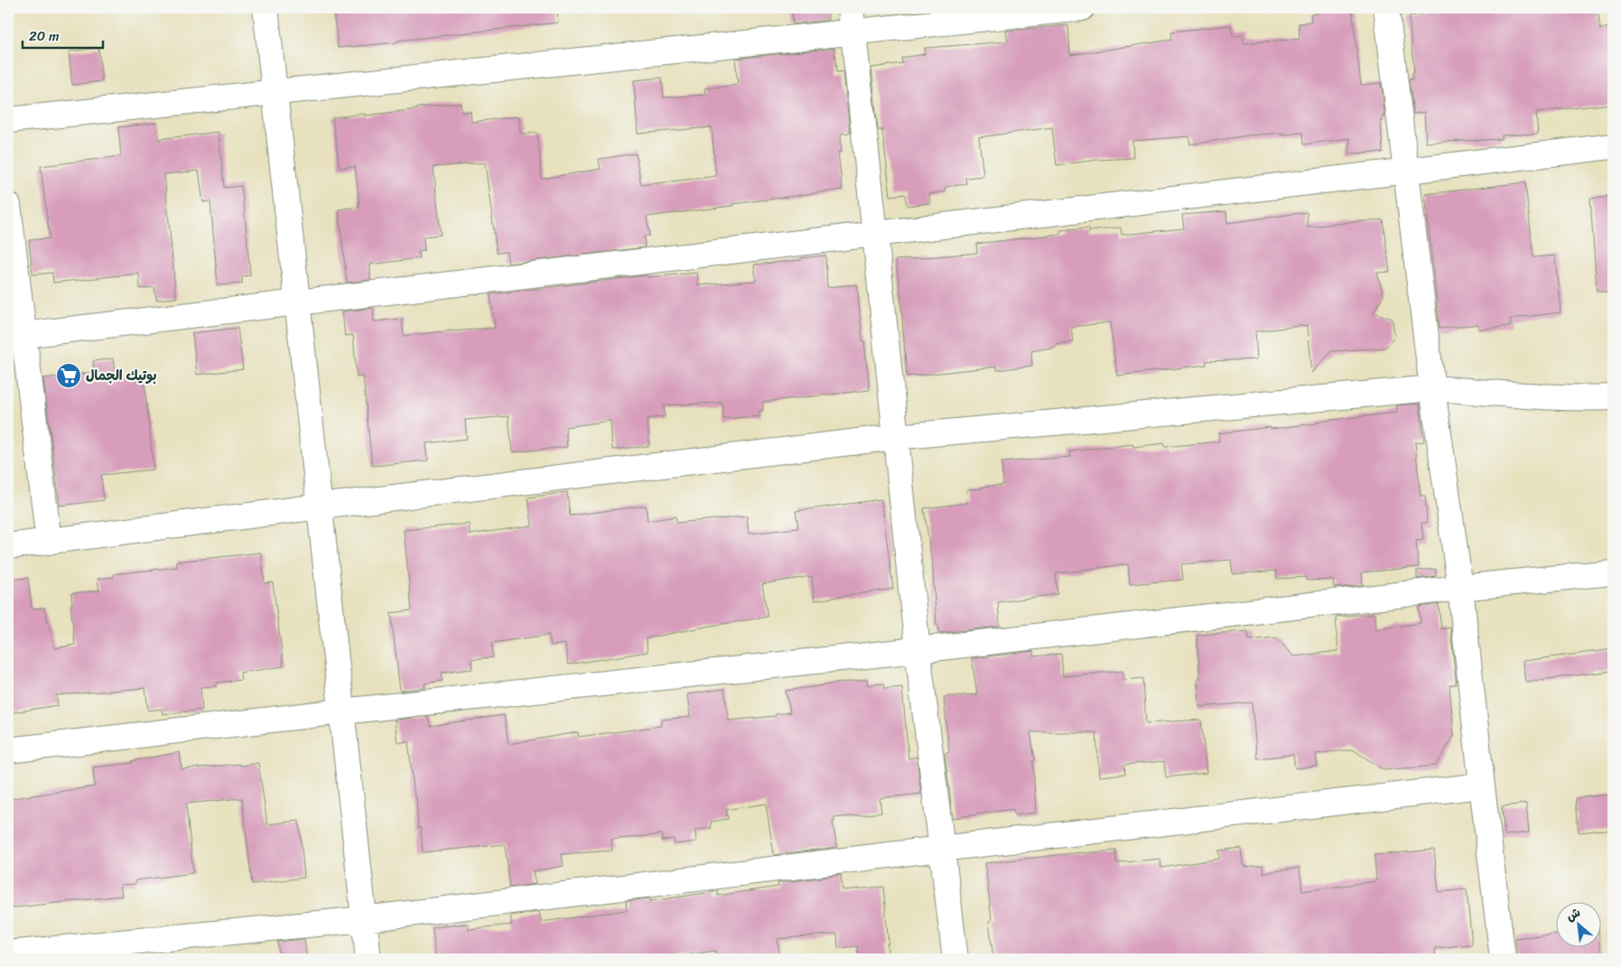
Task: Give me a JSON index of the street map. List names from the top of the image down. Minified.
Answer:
{"places":{"supermarket":["بوتيك الجمال"]},"scale_bar":"20 m","north":"top left"}
